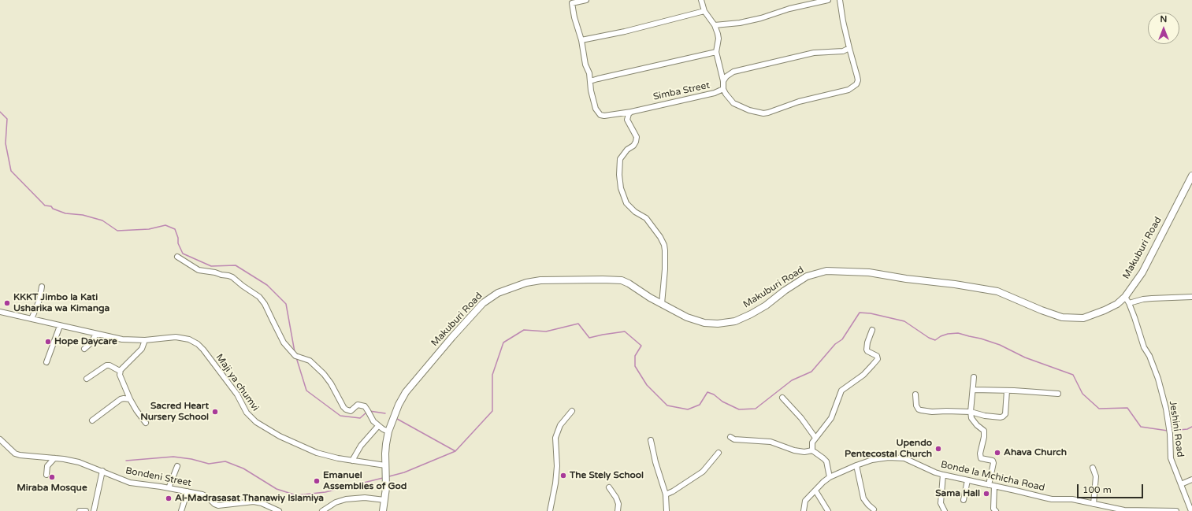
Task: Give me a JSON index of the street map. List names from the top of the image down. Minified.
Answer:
{"streets":{"street":["Simba Street","Makuburi Road","Maji ya chumvi","Jeshini Road","Bonde la Mchicha Road","Bondeni Street"]},"crossings":[["Makuburi Road","Maji ya chumvi"],["Makuburi Road","Jeshini Road"]],"places":["KKKT Jimbo la Kati Usharika wa Kimanga","Hope Daycare","Sacred Heart Nursery School","Upendo Pentecostal Church","Ahava Church","The Stely School","Miraba Mosque","Emanuel Assemblies of God","Sama Hall","Al-Madrasasat Thanawiy Islamiya"],"scale_bar":"100 m","north":"top"}
